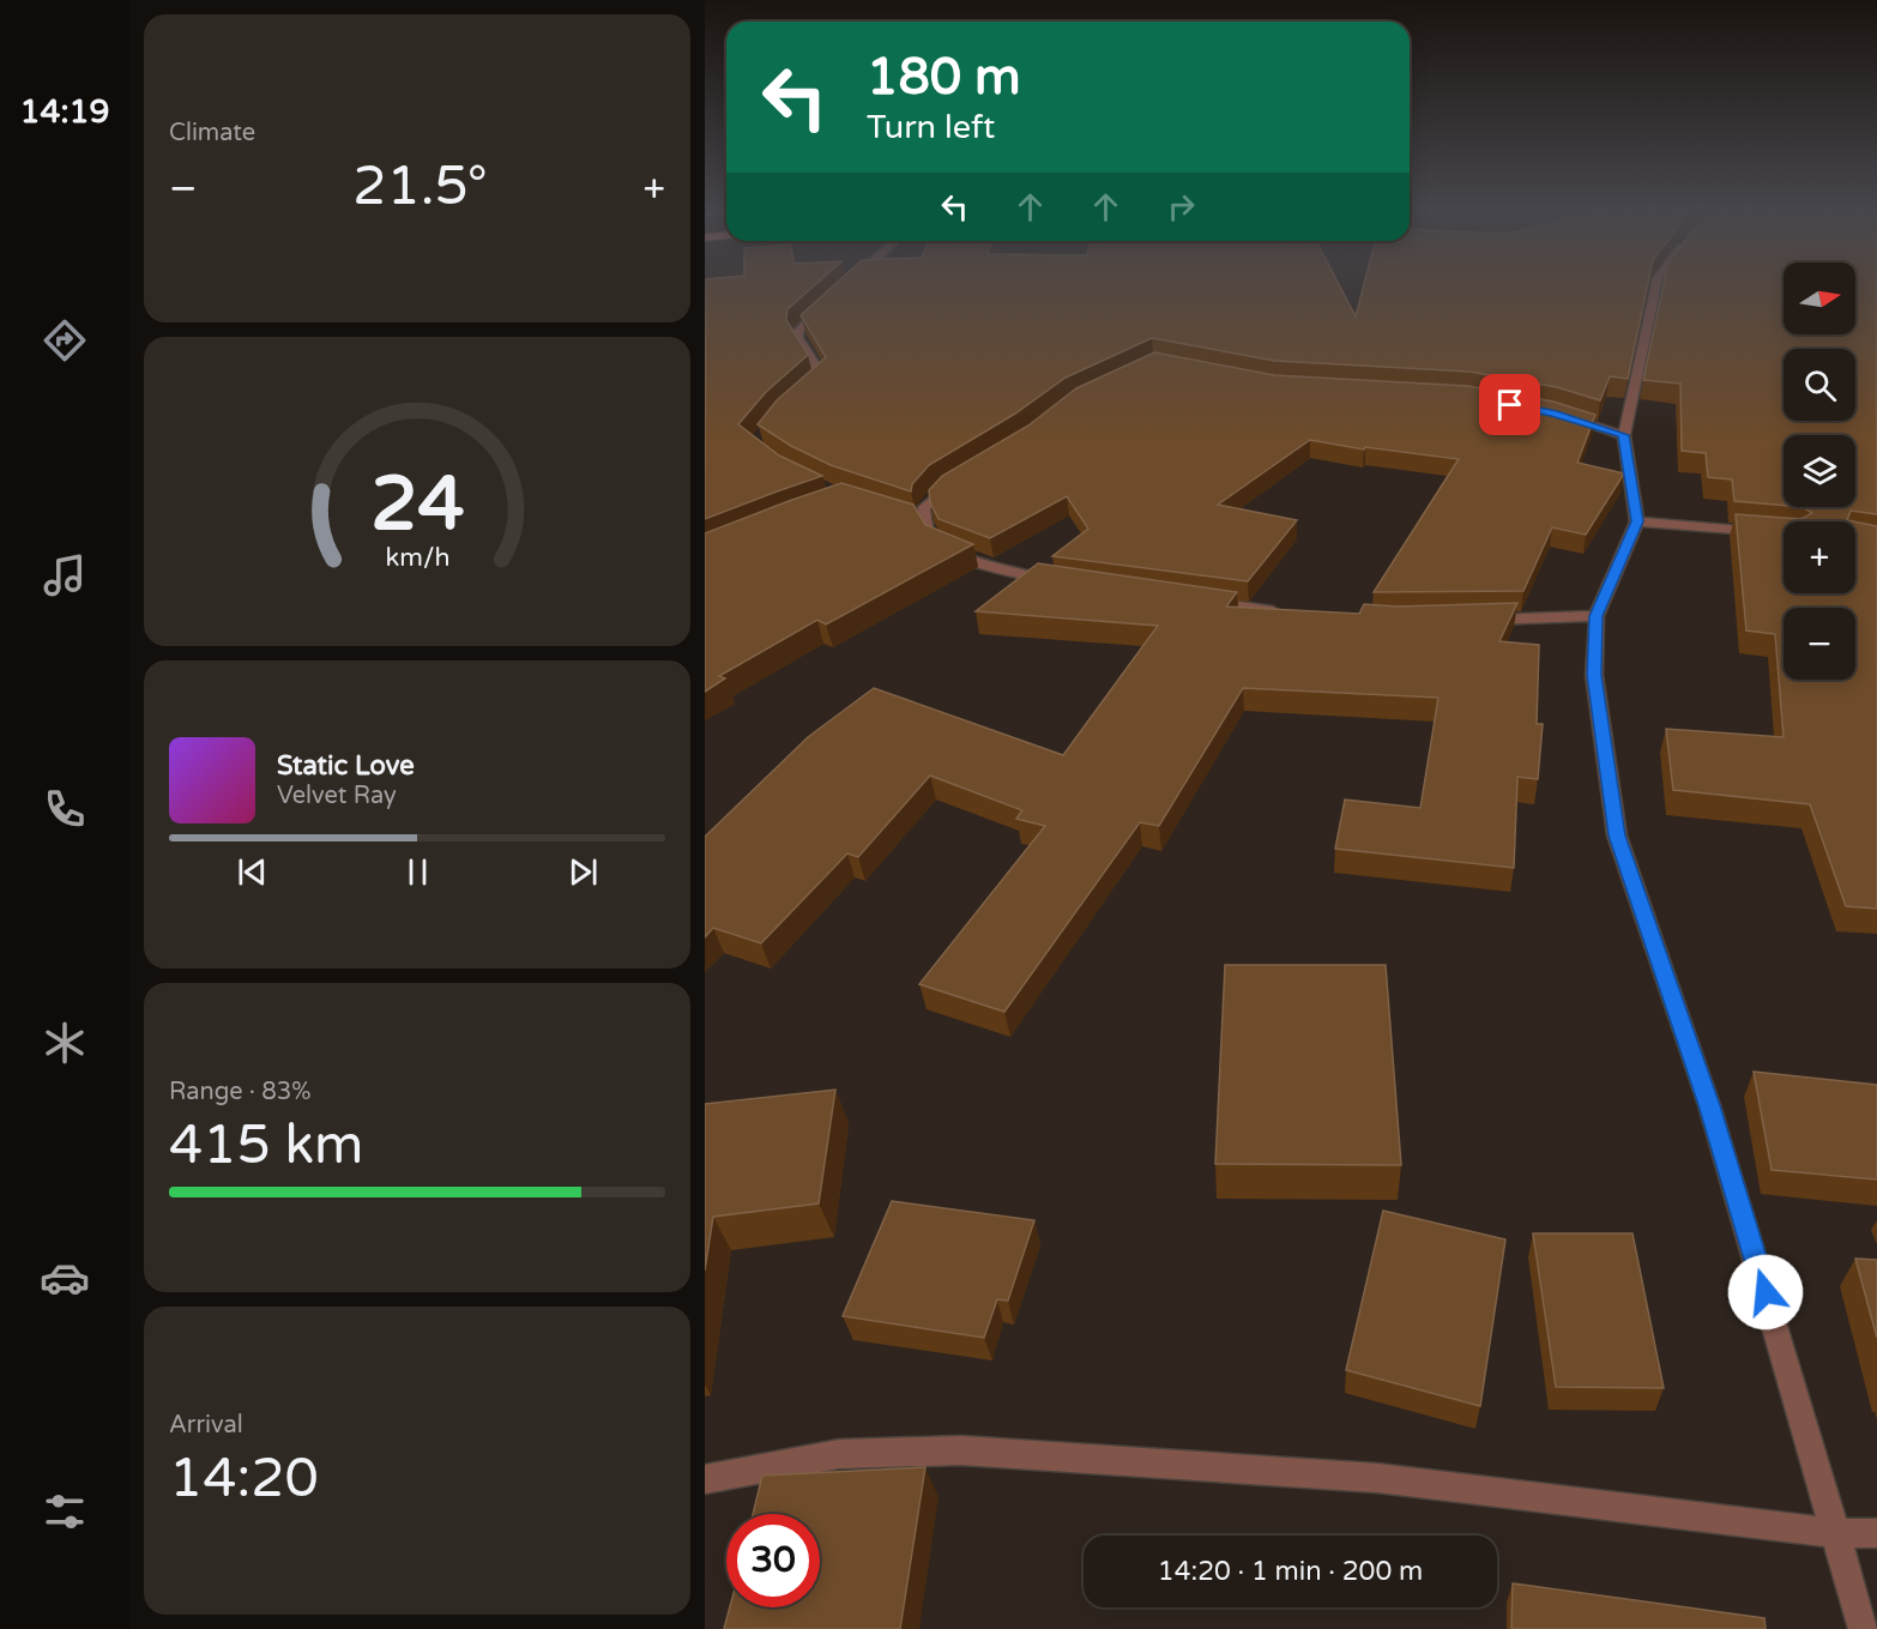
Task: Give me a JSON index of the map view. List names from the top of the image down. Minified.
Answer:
{"north":"right","page":{"tabs":"14:19","tile":["Climate",["Range · 83%","415 km"],["Arrival","14:20"]],"turn":["180 m","Turn left"],"heat":["−","21.5°","+"],"map_buttons":["+","−"],"song":["Static Love","Velvet Ray"],"limit":"30","trip":"14:20 · 1 min · 200 m","gauge":["24","km/h"]}}
